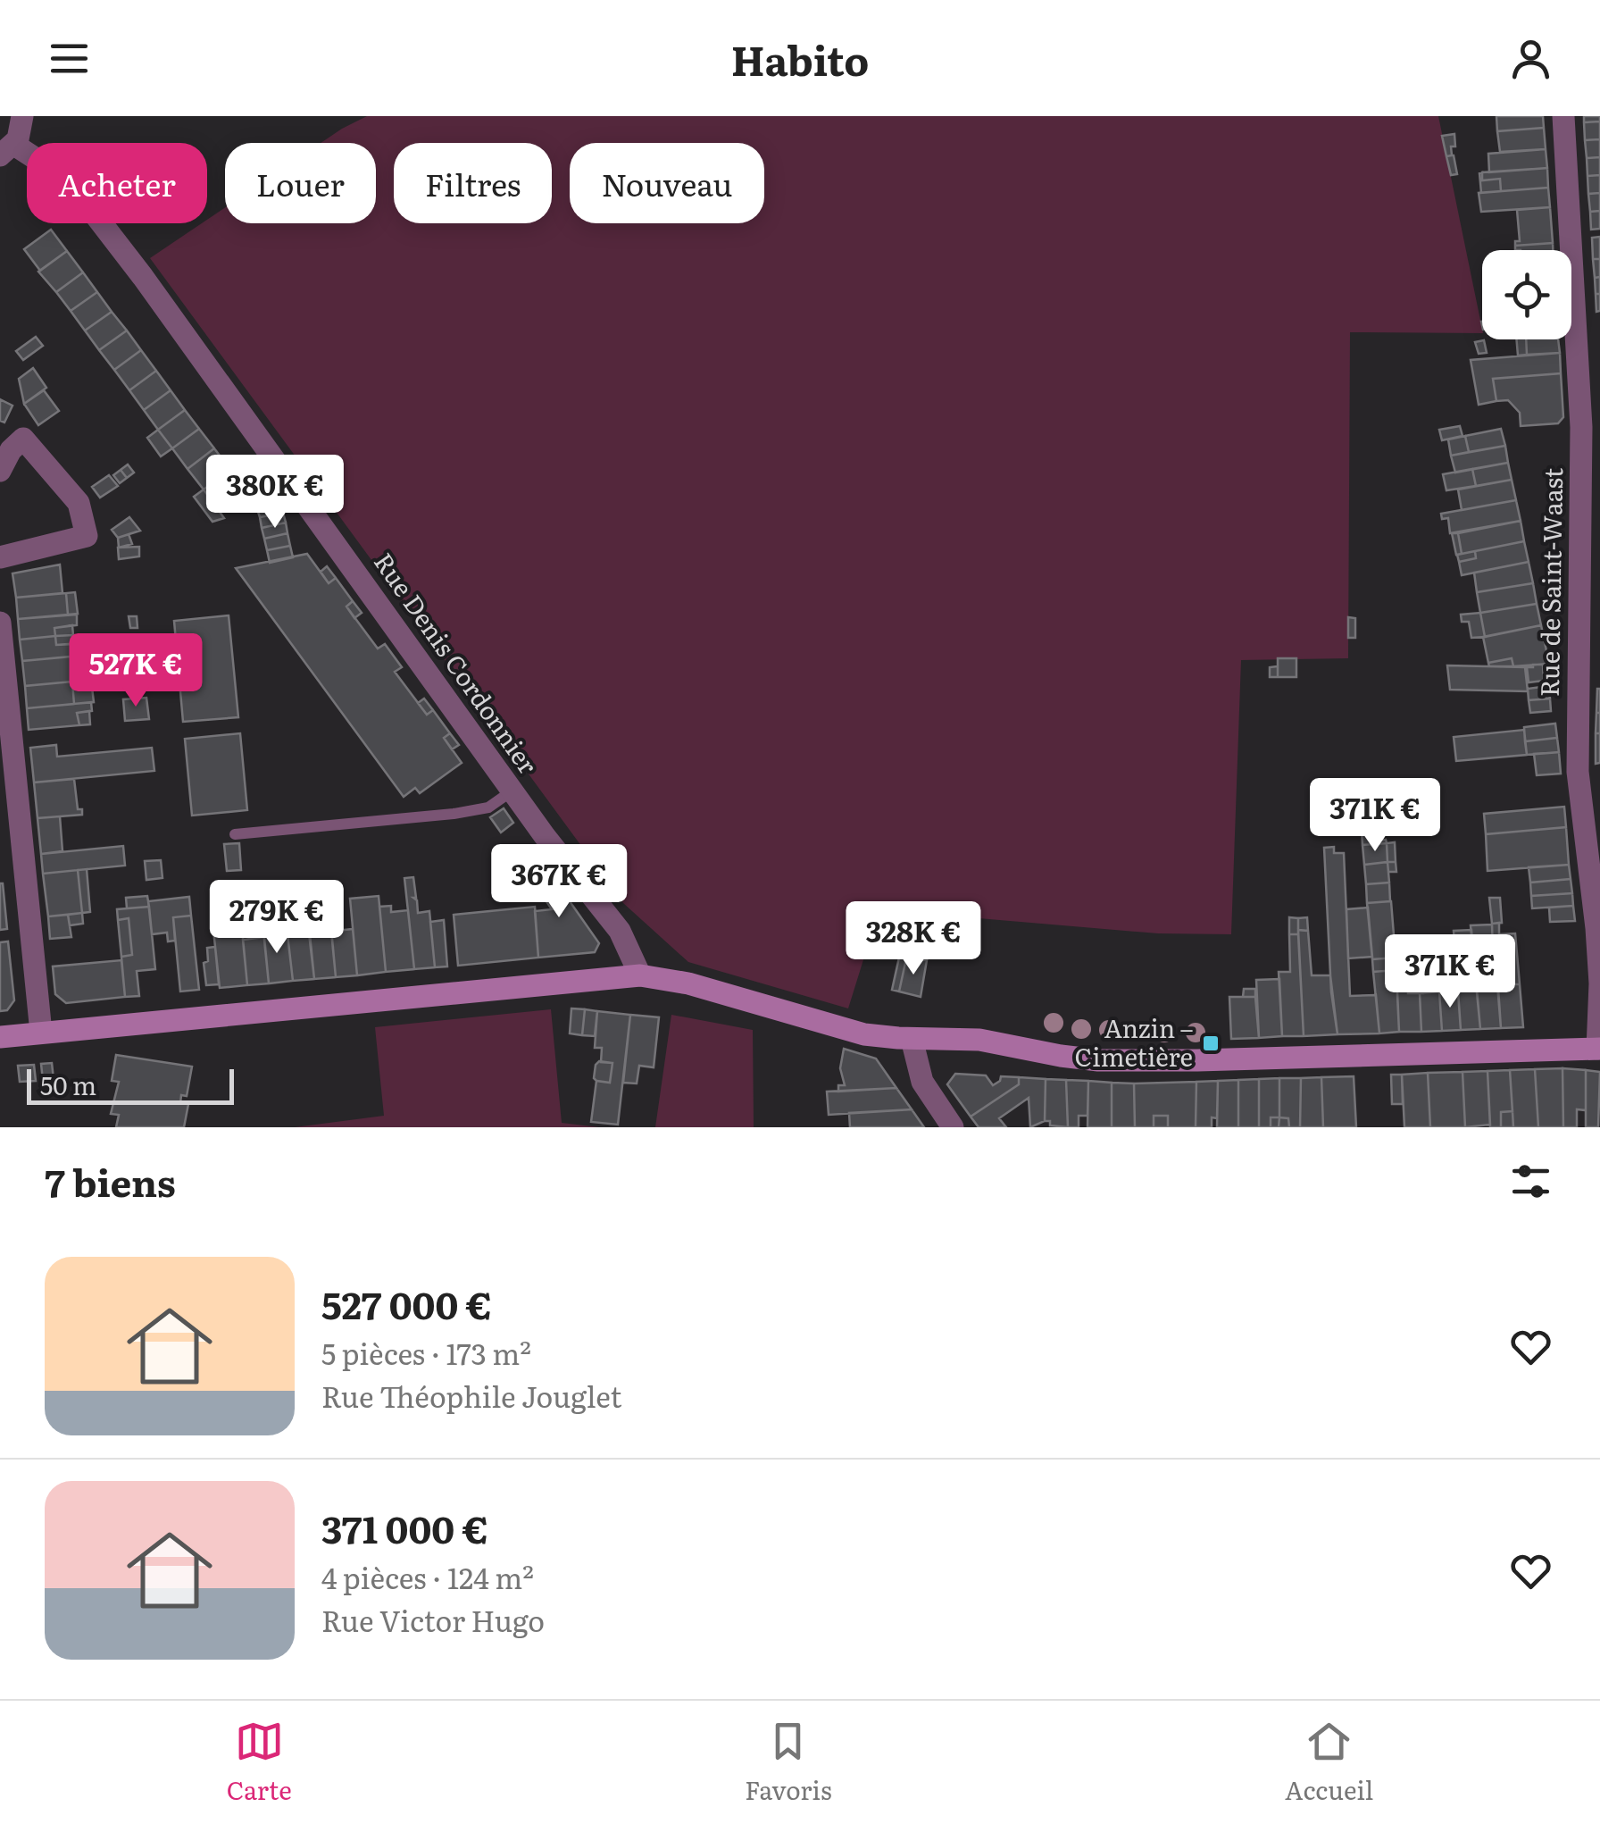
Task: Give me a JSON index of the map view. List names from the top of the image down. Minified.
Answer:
{"streets":{"street":["Rue de Saint-Waast","Rue Denis Cordonnier"]},"places":{"transit":["Anzin – Cimetière"]},"scale_bar":"50 m","page":{"header":"Habito","chip":["Acheter","Louer","Filtres","Nouveau"],"price":["380K €","527K €","371K €","367K €","279K €","328K €","371K €"],"scale":"50 m","heading":"7 biens","list":[{"name":"527 000 €","note":"5 pièces · 173 m² · Rue Théophile Jouglet"},{"name":"371 000 €","note":"4 pièces · 124 m² · Rue Victor Hugo"}],"tabs":["Carte","Favoris","Accueil"]}}
